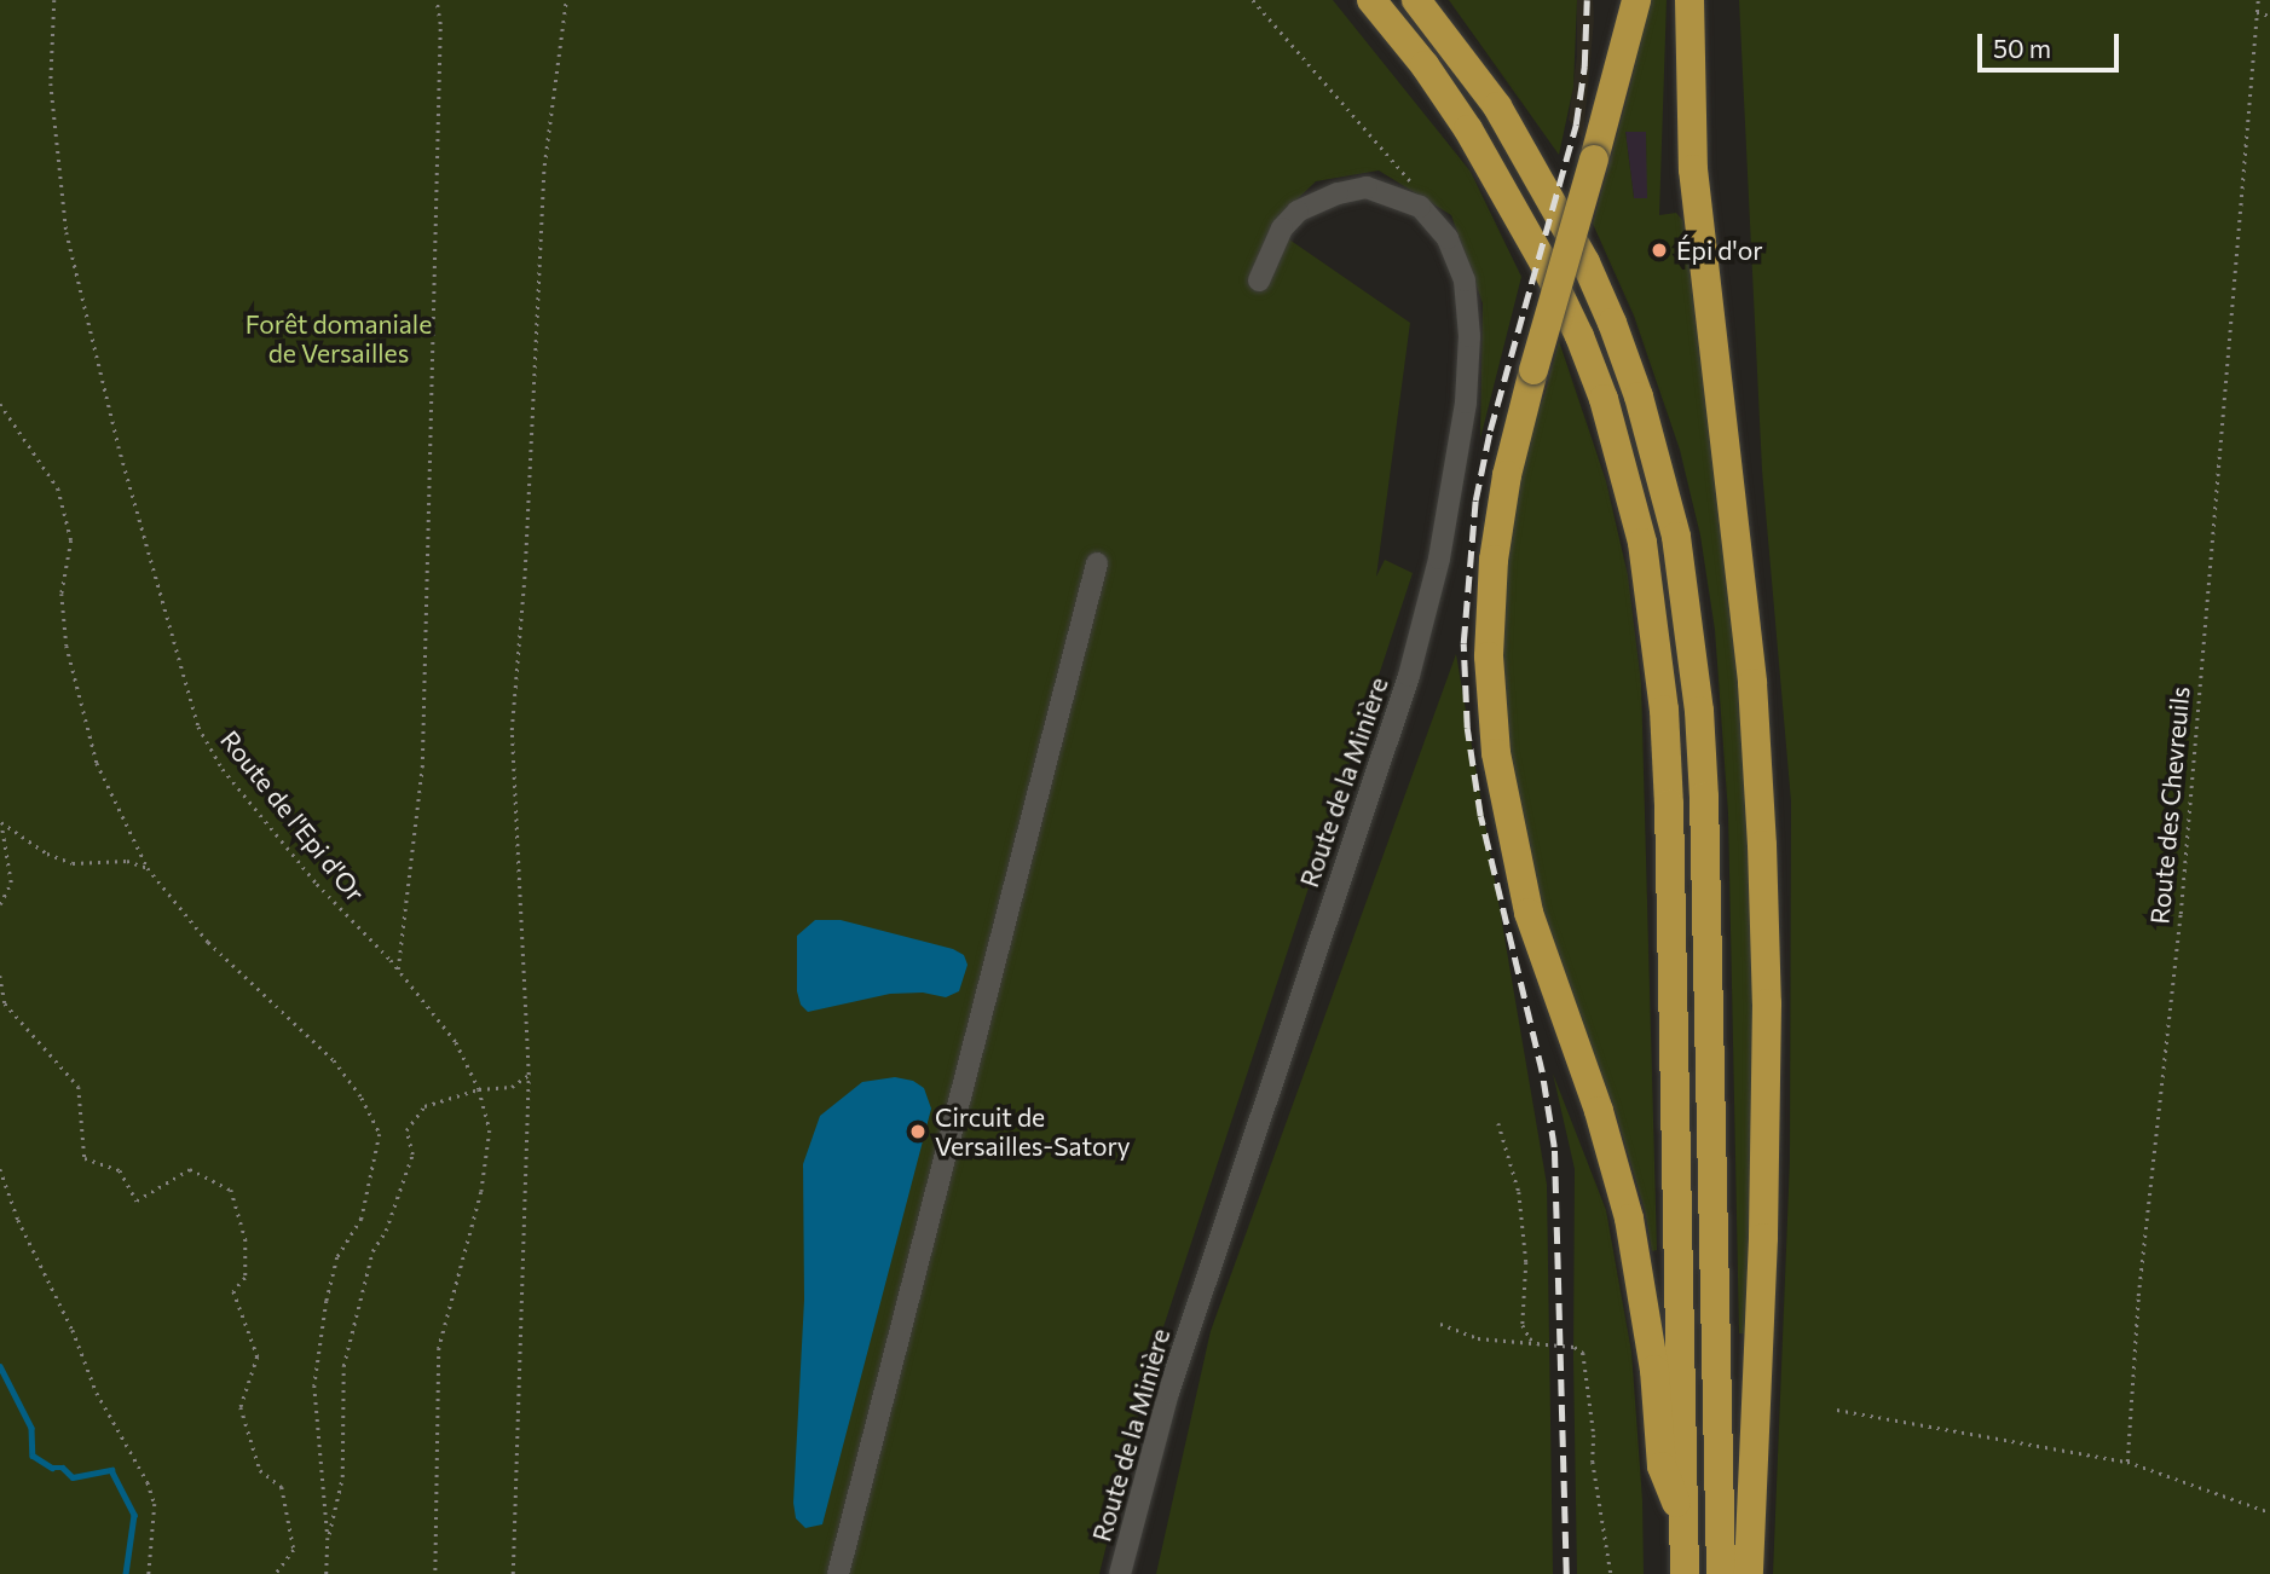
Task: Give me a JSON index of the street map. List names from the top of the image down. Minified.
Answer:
{"streets":{"street":["Route de la Minière"],"path":["Route des Chevreuils","Route de l'Epi d'Or"]},"parks":["Forêt domaniale de Versailles"],"places":["Épi d'or","Circuit de Versailles-Satory"],"scale_bar":"50 m"}
